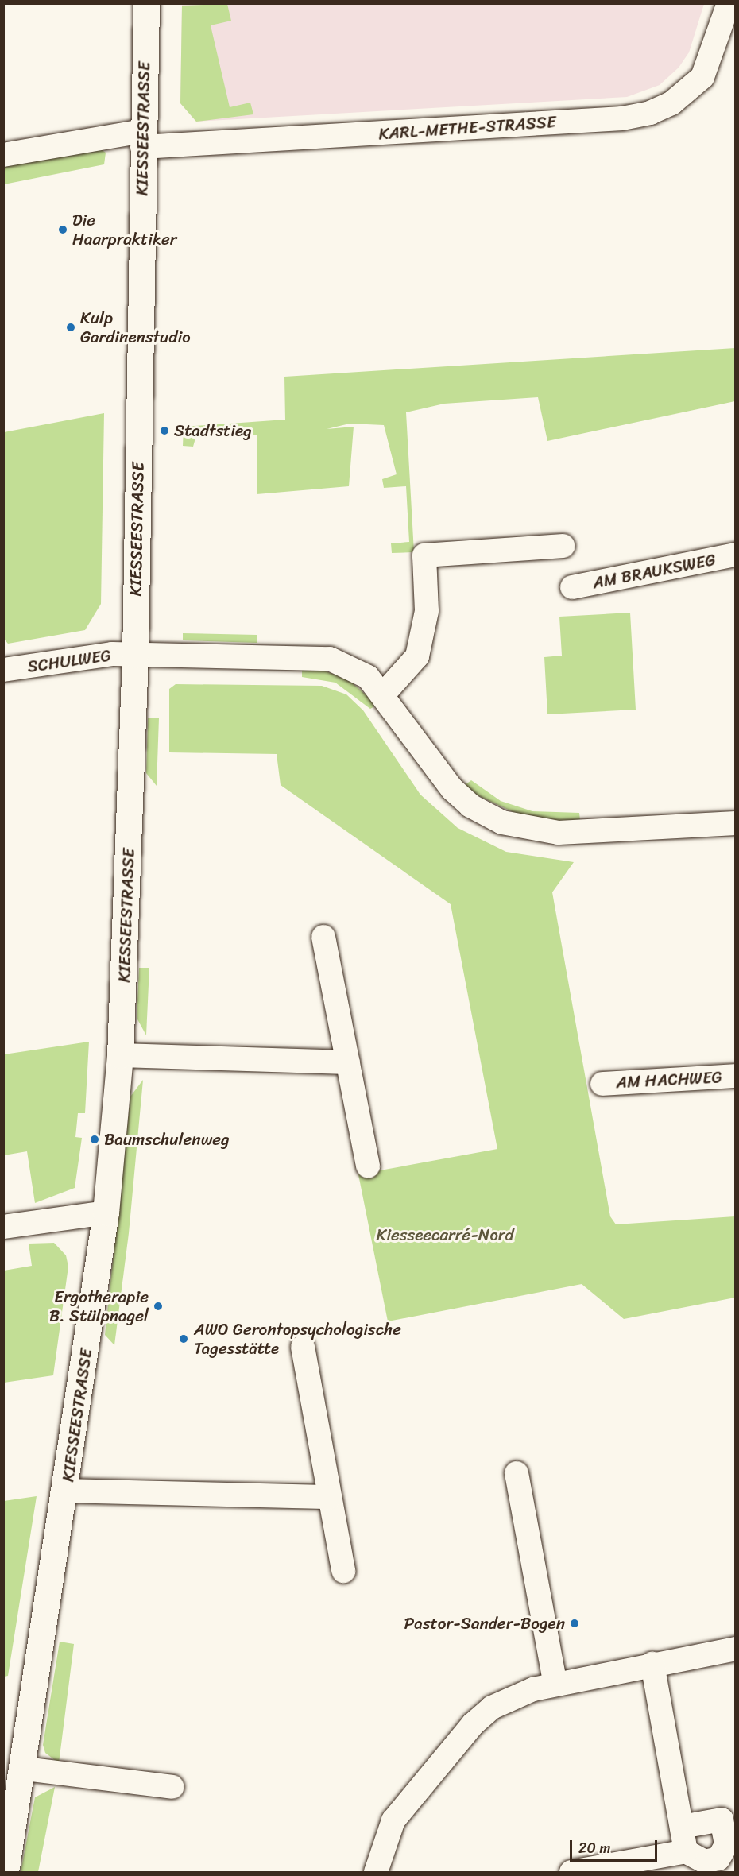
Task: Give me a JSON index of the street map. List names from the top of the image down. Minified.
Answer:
{"streets":{"street":["KARL-METHE-STRASSE","KIESSEESTRASSE","AM BRAUKSWEG","SCHULWEG","AM HACHWEG"]},"crossings":[["KARL-METHE-STRASSE","KIESSEESTRASSE"],["KIESSEESTRASSE","SCHULWEG"]],"parks":["Kiesseecarré-Nord"],"places":["Die Haarpraktiker","Kulp Gardinenstudio","Stadtstieg","Baumschulenweg","Ergotherapie B. Stülpnagel","AWO Gerontopsychologische Tagesstätte","Pastor-Sander-Bogen"],"scale_bar":"20 m"}
